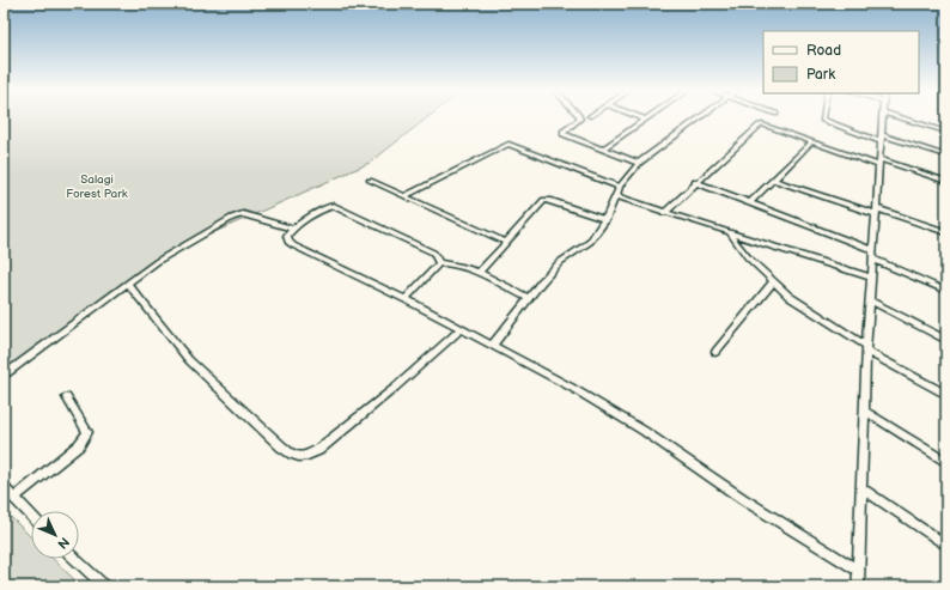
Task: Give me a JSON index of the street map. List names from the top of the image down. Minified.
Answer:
{"parks":["Salagi Forest Park"],"legend":["Road","Park"],"north":"bottom right"}
